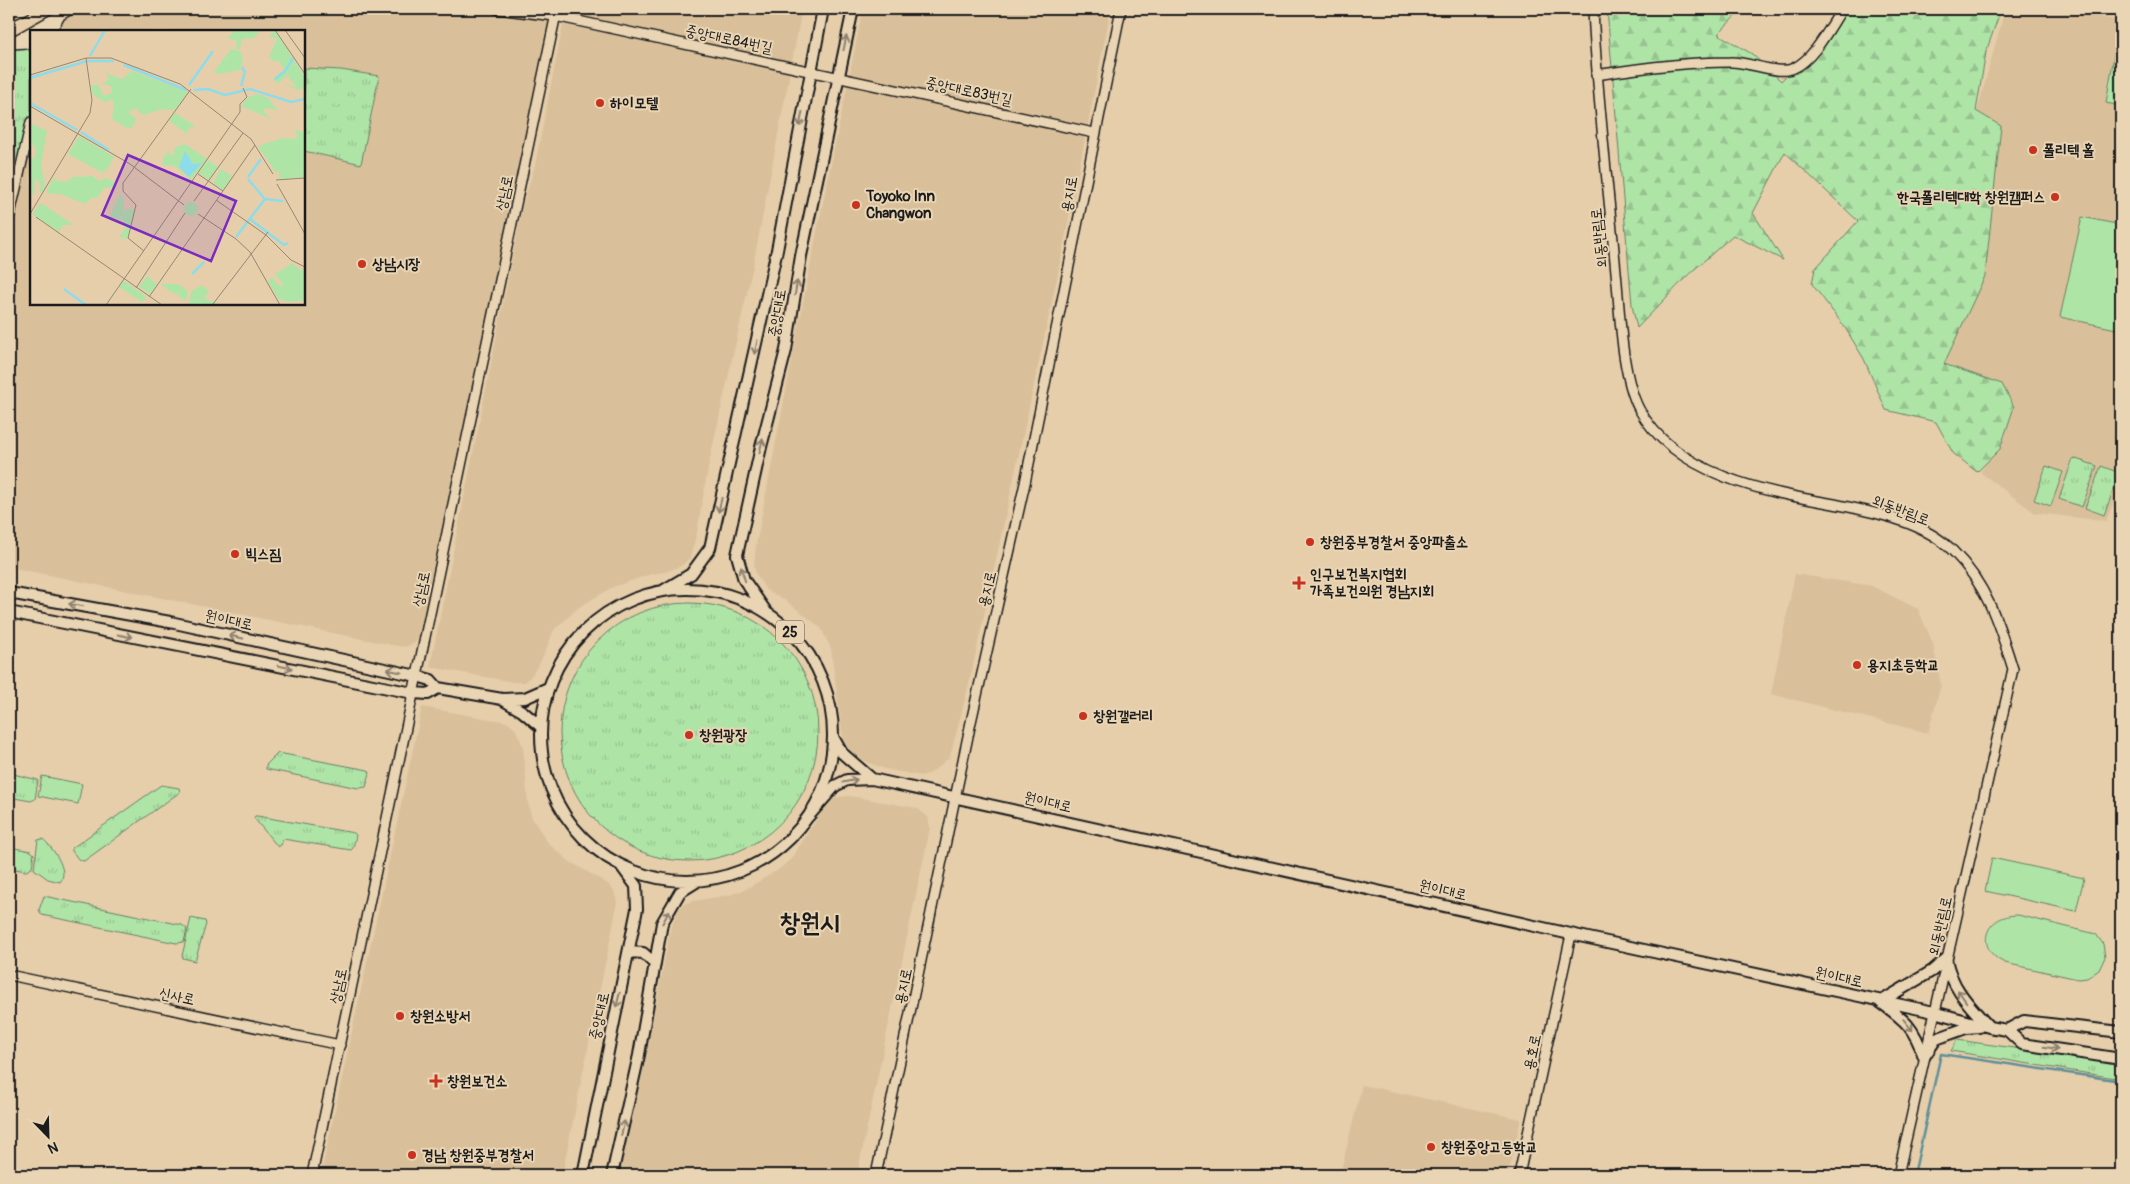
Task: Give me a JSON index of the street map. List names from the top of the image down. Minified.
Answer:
{"streets":{"main road":["중앙대로84번길","중앙대로83번길","상남로","용지로","외동반림로","중앙대로","원이대로","25","신사로","용호로"]},"crossings":[["중앙대로84번길","중앙대로83번길"],["중앙대로84번길","상남로"],["중앙대로84번길","중앙대로"],["중앙대로83번길","용지로"],["중앙대로83번길","중앙대로"],["상남로","원이대로"],["상남로","신사로"],["용지로","원이대로"],["외동반림로","원이대로"],["중앙대로","25"],["원이대로","25"],["원이대로","용호로"]],"districts":["창원시"],"places":{"other":["하이모텔","폴리텍 홀","한국폴리텍대학 창원캠퍼스","Toyoko Inn Changwon","상남시장","창원중부경찰서 중앙파출소","빅스짐","용지초등학교","창원갤러리","창원광장","창원소방서","창원중앙고등학교","경남 창원중부경찰서"],"health":["인구보건복지협회 가족보건의원 경남지회","창원보건소"]},"north":"bottom right"}
